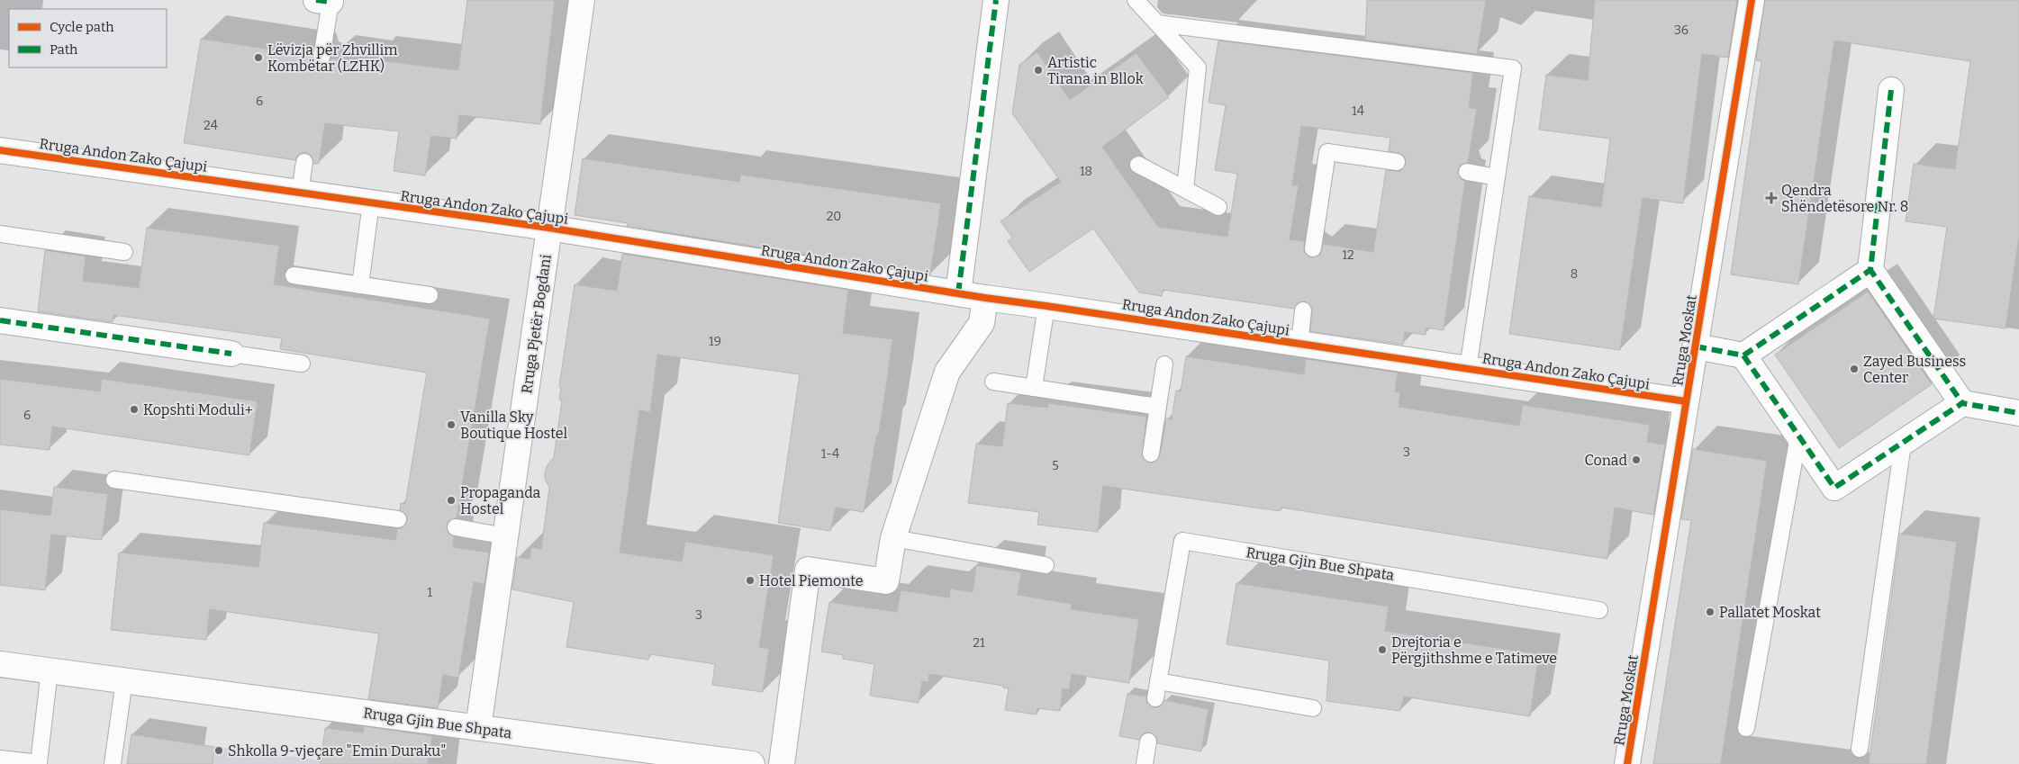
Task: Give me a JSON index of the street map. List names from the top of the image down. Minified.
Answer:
{"streets":{"street":["Rruga Andon Zako Çajupi","Rruga Pjetër Bogdani","Rruga Moskat","Rruga Gjin Bue Shpata"]},"crossings":[["Rruga Andon Zako Çajupi","Rruga Pjetër Bogdani"],["Rruga Andon Zako Çajupi","Rruga Moskat"],["Rruga Pjetër Bogdani","Rruga Gjin Bue Shpata"]],"places":{"other":["Lëvizja për Zhvillim Kombëtar (LZHK)","Artistic Tirana in Bllok","Zayed Business Center","Kopshti Moduli+","Vanilla Sky Boutique Hostel","Conad","Propaganda Hostel","Hotel Piemonte","Pallatet Moskat","Drejtoria e Përgjithshme e Tatimeve","Shkolla 9-vjeçare \"Emin Duraku\""],"health":["Qendra Shëndetësore Nr. 8"]},"house_numbers":["36","6","14","24","18","20","12","8","19","6","3","1-4","5","1","3","21"],"legend":["Cycle path","Path"]}
